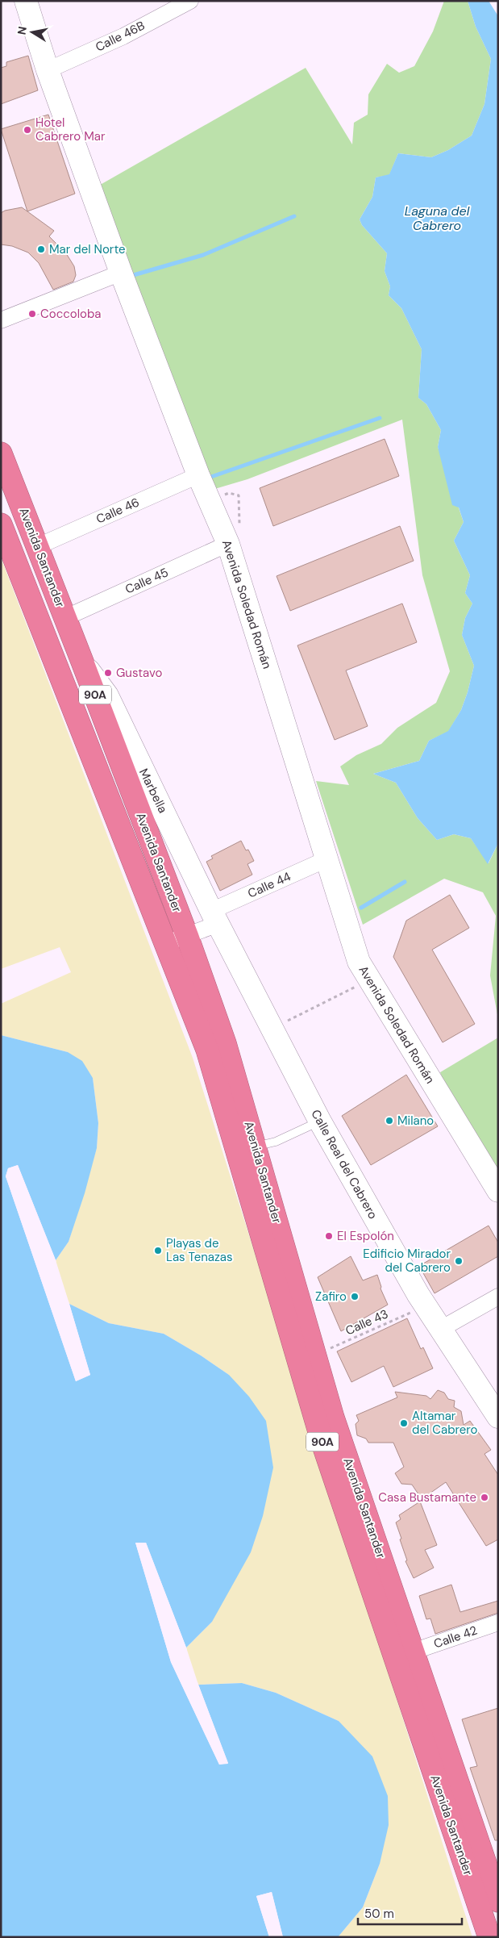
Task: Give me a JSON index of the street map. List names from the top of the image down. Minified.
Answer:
{"streets":{"highway":["Avenida Santander","90A"],"street":["Calle 46B","Calle 46","Calle 45","Avenida Soledad Román","Marbella","Calle 44","Calle Real del Cabrero","Calle 42"],"path":["Calle 43"]},"crossings":[["Calle 46B","Avenida Soledad Román"],["Calle 46","Avenida Santander"],["Calle 46","Avenida Soledad Román"],["Avenida Santander","Calle 45"],["Avenida Santander","Marbella"],["Avenida Santander","Calle 44"],["Avenida Santander","Calle 43"],["Avenida Santander","Calle 42"],["Calle 45","Avenida Soledad Román"],["Avenida Soledad Román","Calle 44"],["Marbella","Calle 44"],["Marbella","Calle Real del Cabrero"],["Calle 44","Calle Real del Cabrero"],["Calle Real del Cabrero","Calle 43"]],"water":["Laguna del Cabrero"],"places":["Hotel Cabrero Mar","Mar del Norte","Coccoloba","Gustavo","Milano","El Espolón","Playas de Las Tenazas","Edificio Mirador del Cabrero","Zafiro","Altamar del Cabrero","Casa Bustamante"],"scale_bar":"50 m","north":"left"}
